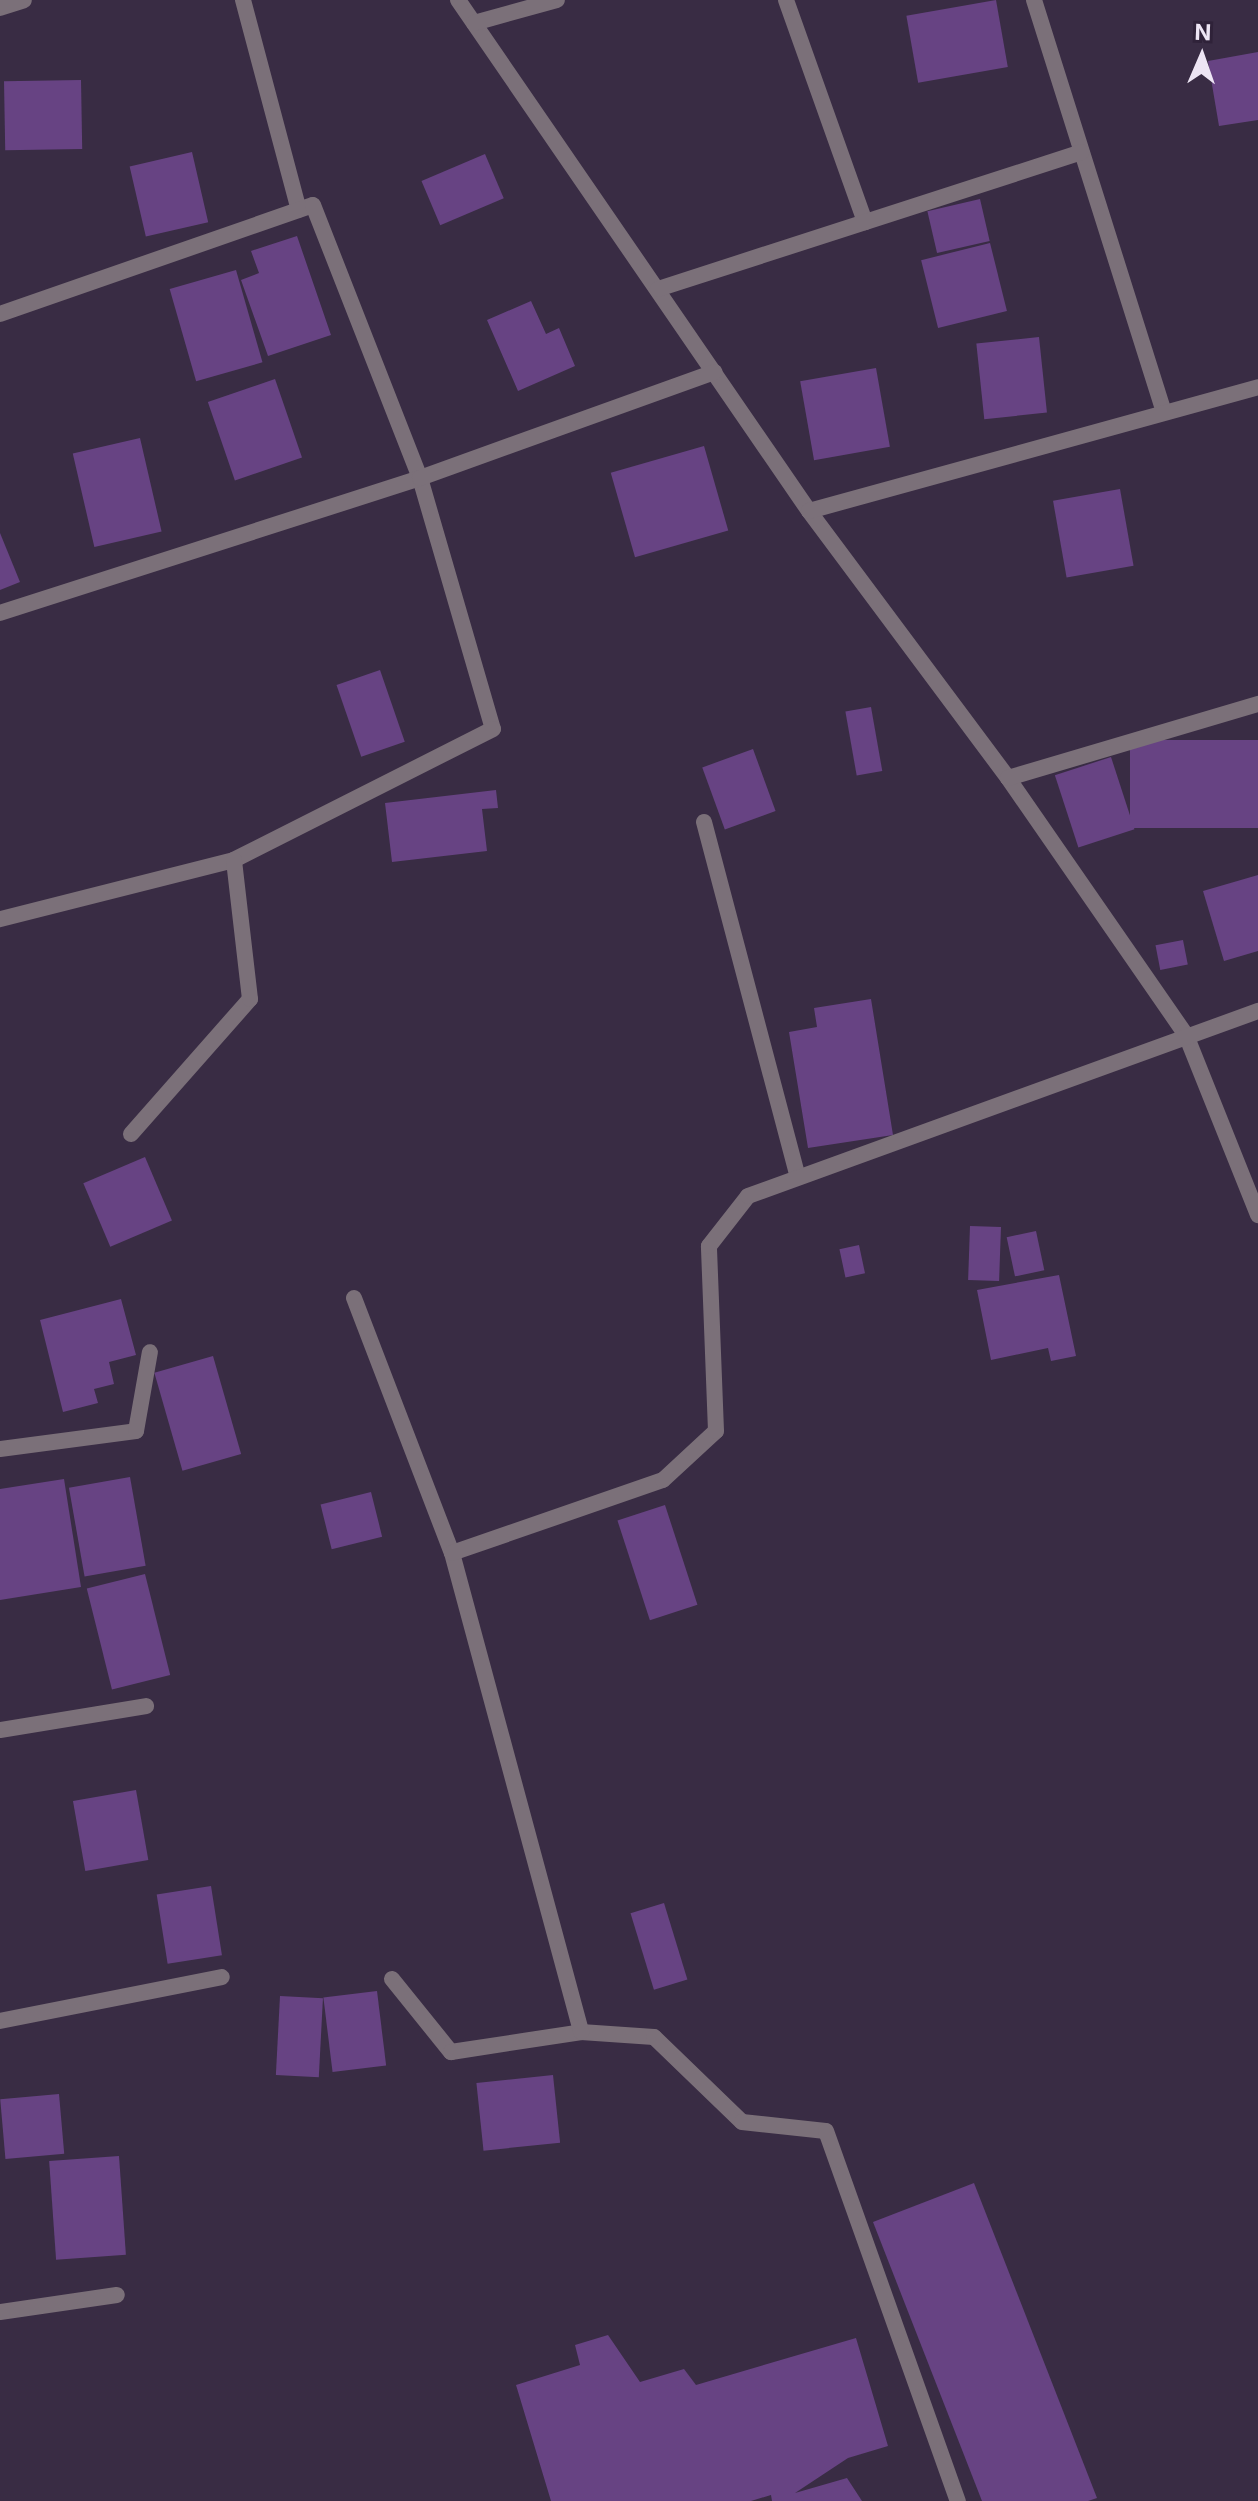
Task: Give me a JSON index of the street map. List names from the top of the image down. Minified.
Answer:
{"north":"top"}
